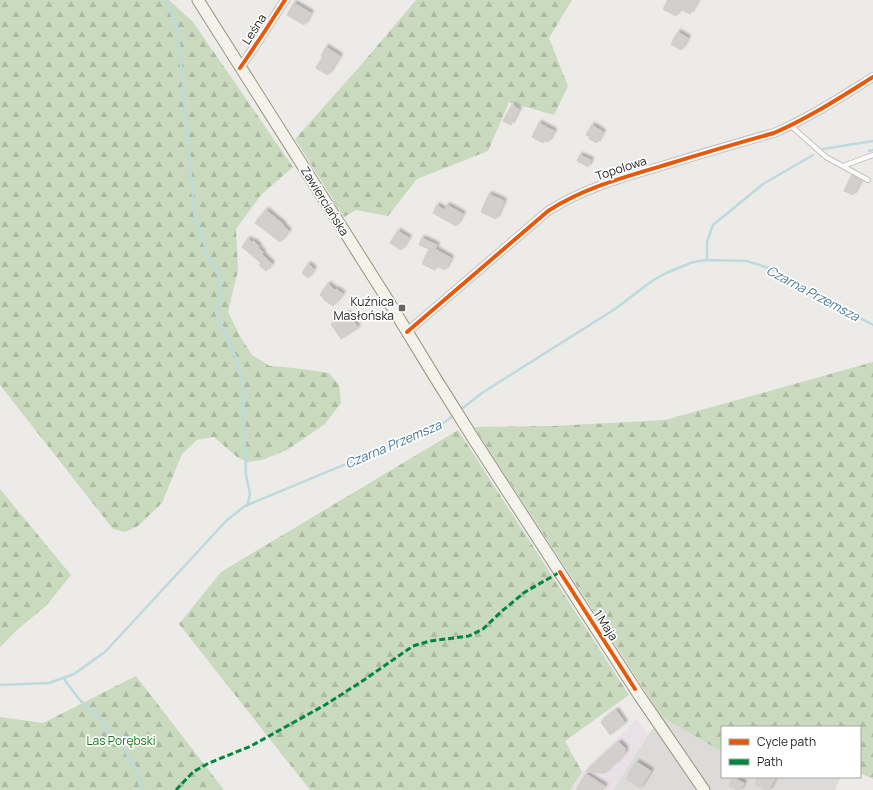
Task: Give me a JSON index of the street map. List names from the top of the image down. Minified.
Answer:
{"streets":{"main road":["Zawierciańska","1 Maja"],"street":["Leśna","Topolowa"]},"crossings":[["Leśna","Zawierciańska"],["Topolowa","Zawierciańska"],["Zawierciańska","1 Maja"]],"water":["Czarna Przemsza"],"parks":["Las Porębski"],"places":{"transit":["Kuźnica Masłońska"]},"legend":["Cycle path","Path"]}
